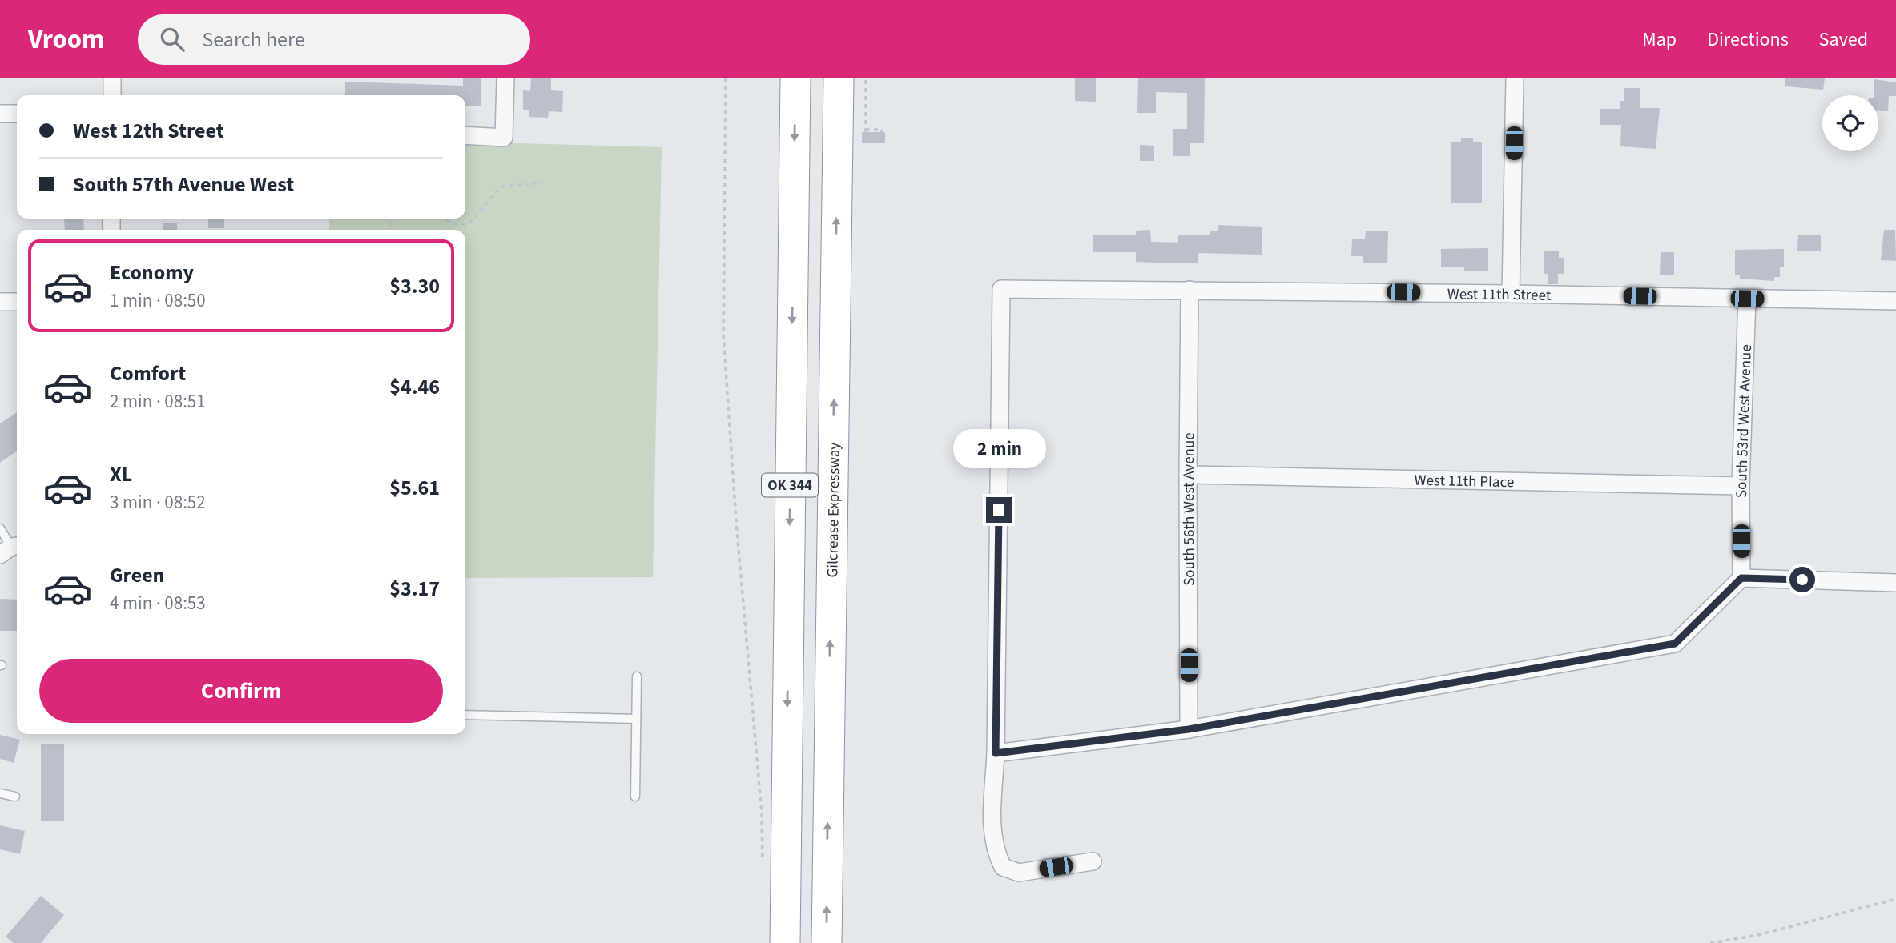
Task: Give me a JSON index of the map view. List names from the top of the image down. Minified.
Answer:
{"streets":{"highway":["OK 344","Gilcrease Expressway"],"street":["West 11th Street","South 53rd West Avenue","West 11th Place","South 56th West Avenue"]},"crossings":[["West 11th Street","South 53rd West Avenue"],["West 11th Street","South 56th West Avenue"],["South 53rd West Avenue","West 11th Place"],["West 11th Place","South 56th West Avenue"]],"page":{"header":"Vroom","search":"Search here","nav":["Map","Directions","Saved"],"banner":["West 12th Street","South 57th Avenue West"],"list":[{"name":"Economy","note":"1 min · 08:50","value":"$3.30"},{"name":"Comfort","note":"2 min · 08:51","value":"$4.46"},{"name":"XL","note":"3 min · 08:52","value":"$5.61"},{"name":"Green","note":"4 min · 08:53","value":"$3.17"}],"bubble":"2 min","buttons":"Confirm"}}
